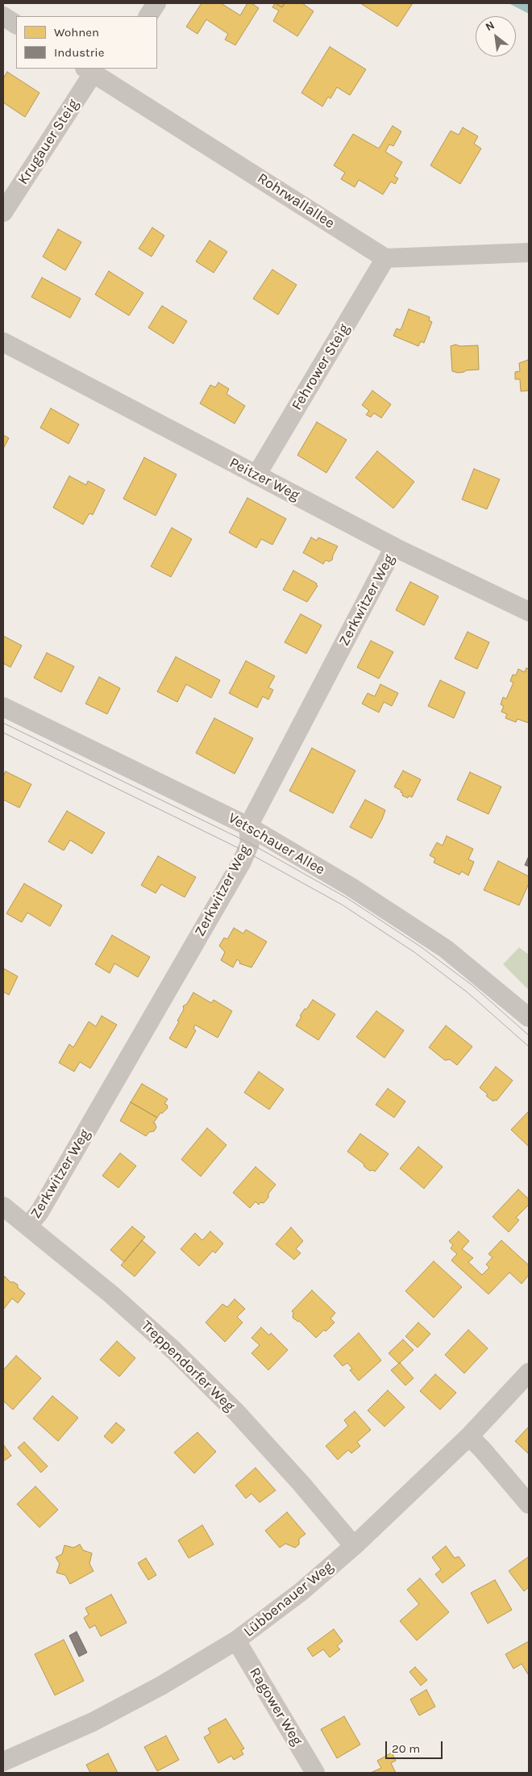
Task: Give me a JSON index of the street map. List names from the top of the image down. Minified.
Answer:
{"streets":{"street":["Krugauer Steig","Rohrwallallee","Fehrower Steig","Peitzer Weg","Zerkwitzer Weg","Vetschauer Allee","Treppendorfer Weg","Lübbenauer Weg","Ragower Weg"]},"crossings":[["Krugauer Steig","Rohrwallallee"],["Rohrwallallee","Fehrower Steig"],["Fehrower Steig","Peitzer Weg"],["Peitzer Weg","Zerkwitzer Weg"],["Zerkwitzer Weg","Vetschauer Allee"],["Zerkwitzer Weg","Treppendorfer Weg"],["Treppendorfer Weg","Lübbenauer Weg"],["Lübbenauer Weg","Ragower Weg"]],"legend":["Wohnen","Industrie"],"scale_bar":"20 m","north":"top left"}
